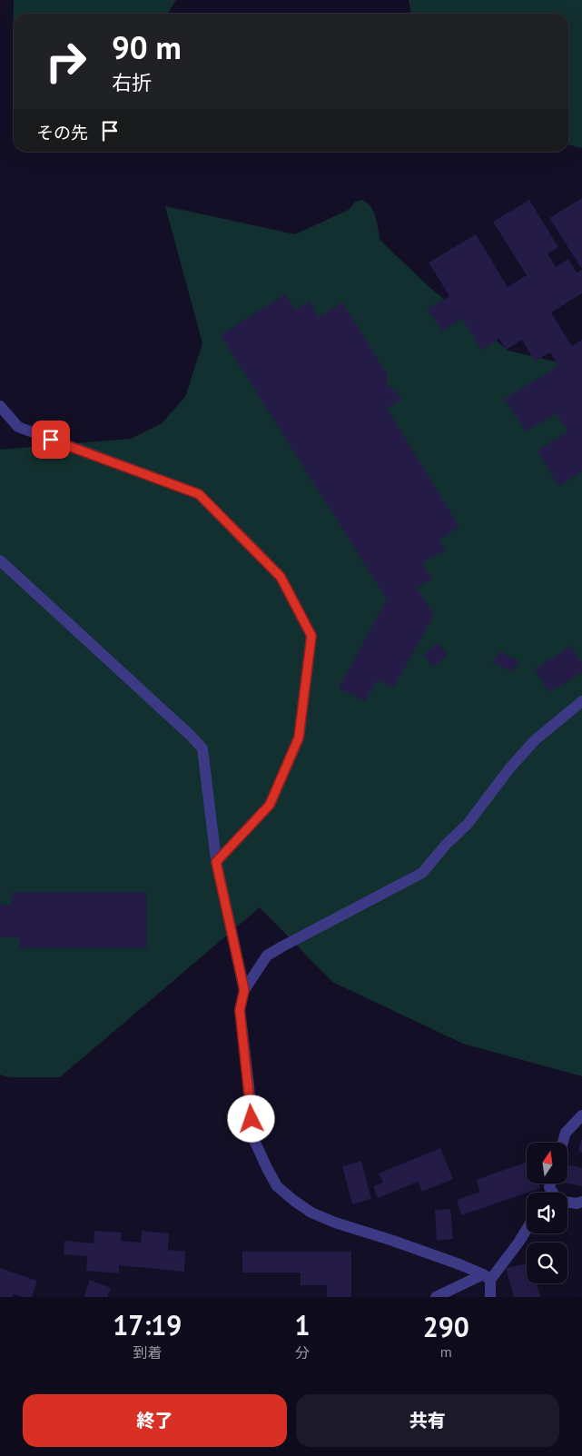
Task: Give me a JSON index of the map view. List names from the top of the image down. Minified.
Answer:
{"north":"top","page":{"turn":["90 m","右折"],"then":"その先","eta":["17:19","到着","1","分","290","m"],"buttons":["終了","共有"]}}
